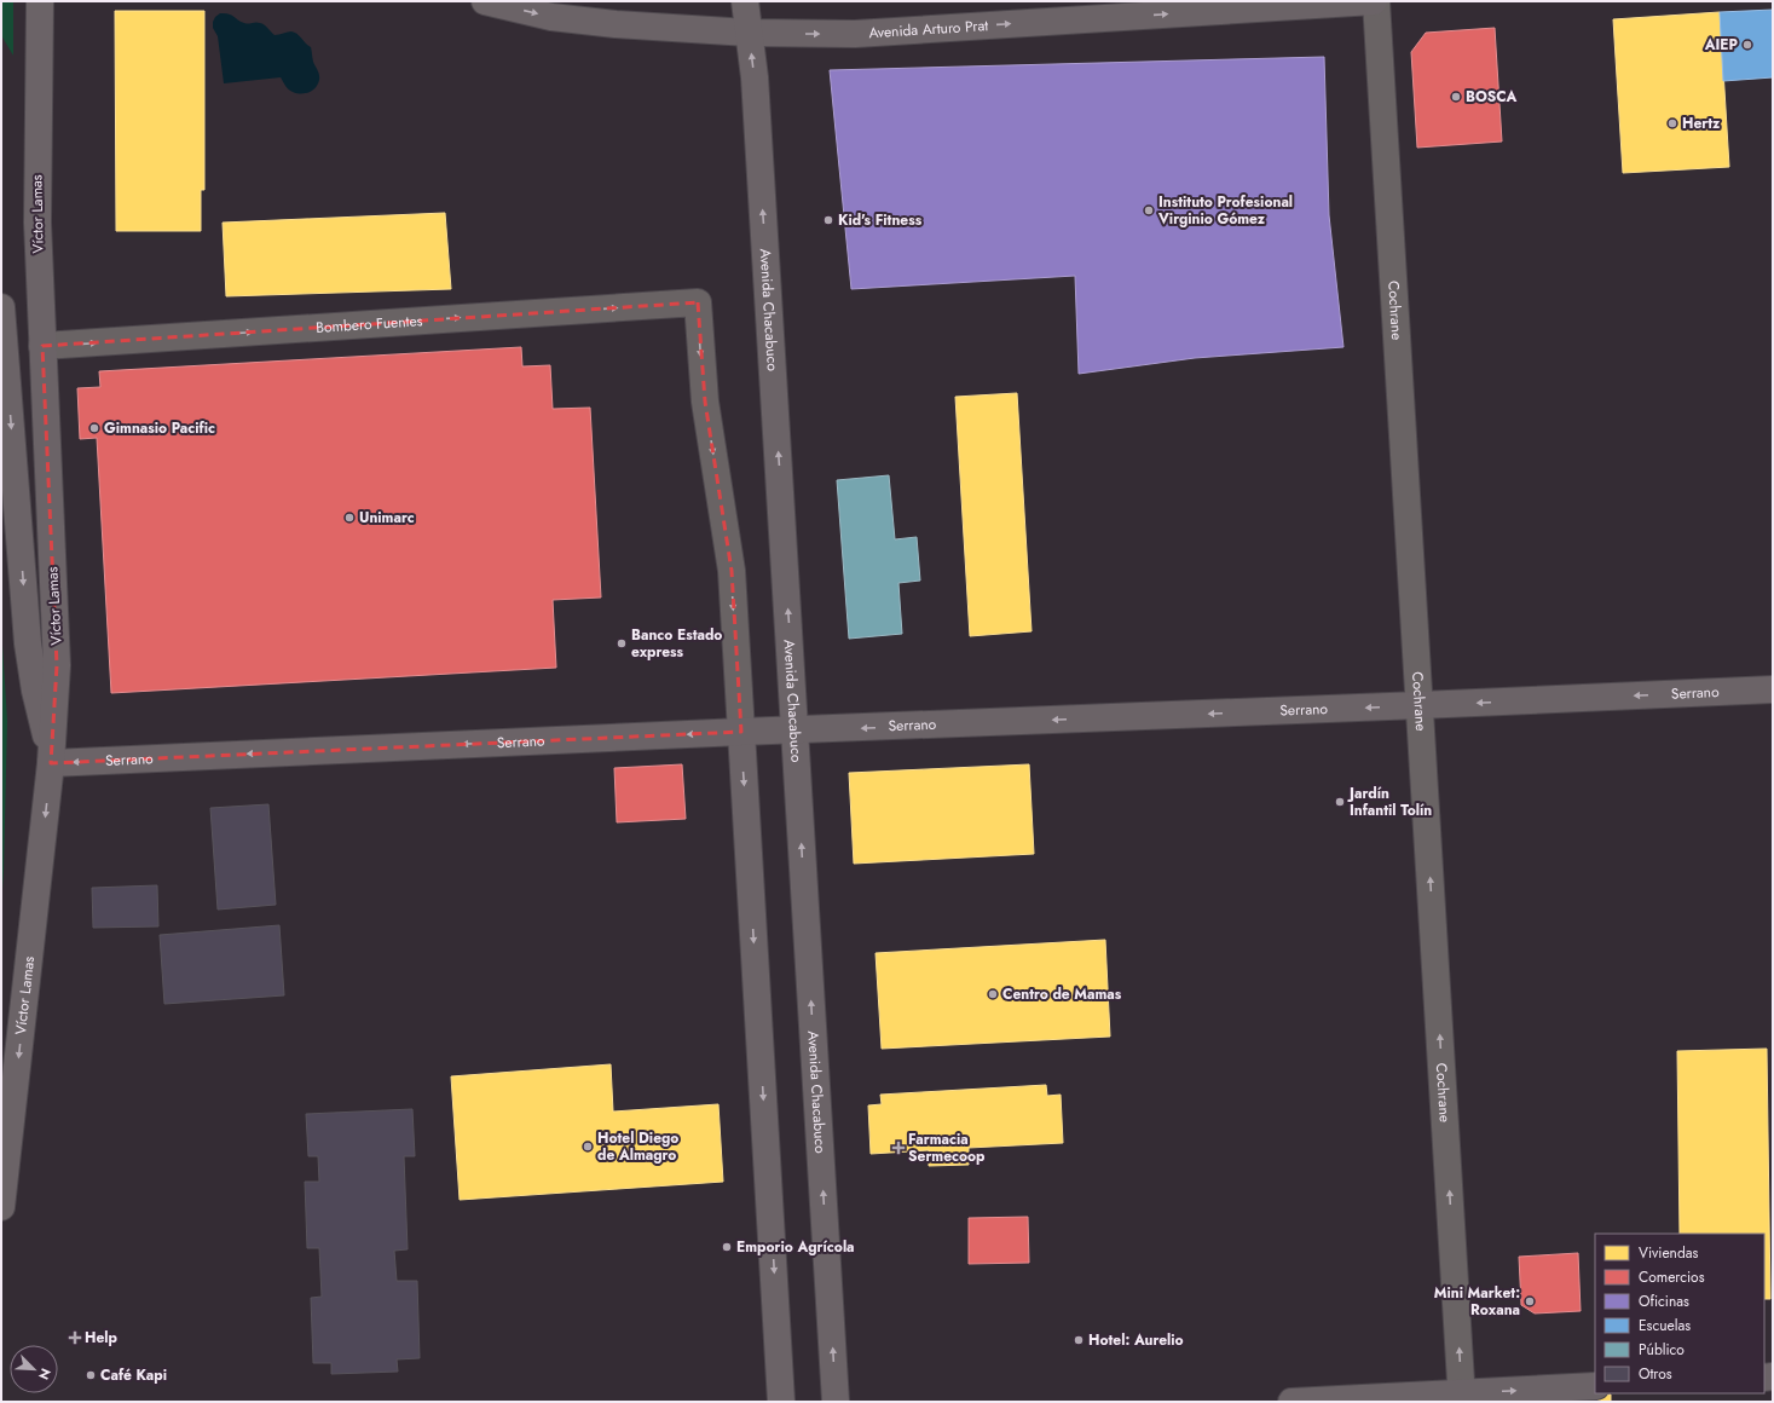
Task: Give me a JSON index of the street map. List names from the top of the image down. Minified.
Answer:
{"streets":{"main road":["Avenida Arturo Prat","Víctor Lamas","Avenida Chacabuco","Serrano"],"street":["Cochrane","Bombero Fuentes"]},"crossings":[["Avenida Arturo Prat","Avenida Chacabuco"],["Avenida Arturo Prat","Cochrane"],["Víctor Lamas","Bombero Fuentes"],["Víctor Lamas","Serrano"],["Avenida Chacabuco","Serrano"],["Cochrane","Serrano"],["Bombero Fuentes","Serrano"]],"one_way":["Avenida Arturo Prat","Víctor Lamas","Cochrane","Serrano"],"places":{"other":["AIEP","BOSCA","Hertz","Instituto Profesional Virginio Gómez","Kid's Fitness","Gimnasio Pacific","Unimarc","Banco Estado express","Jardín Infantil Tolín","Centro de Mamas","Hotel Diego de Almagro","Emporio Agrícola","Mini Market: Roxana","Hotel: Aurelio","Café Kapi"],"health":["Farmacia Sermecoop","Help"]},"legend":["Viviendas","Comercios","Oficinas","Escuelas","Público","Otros"],"north":"bottom right"}
